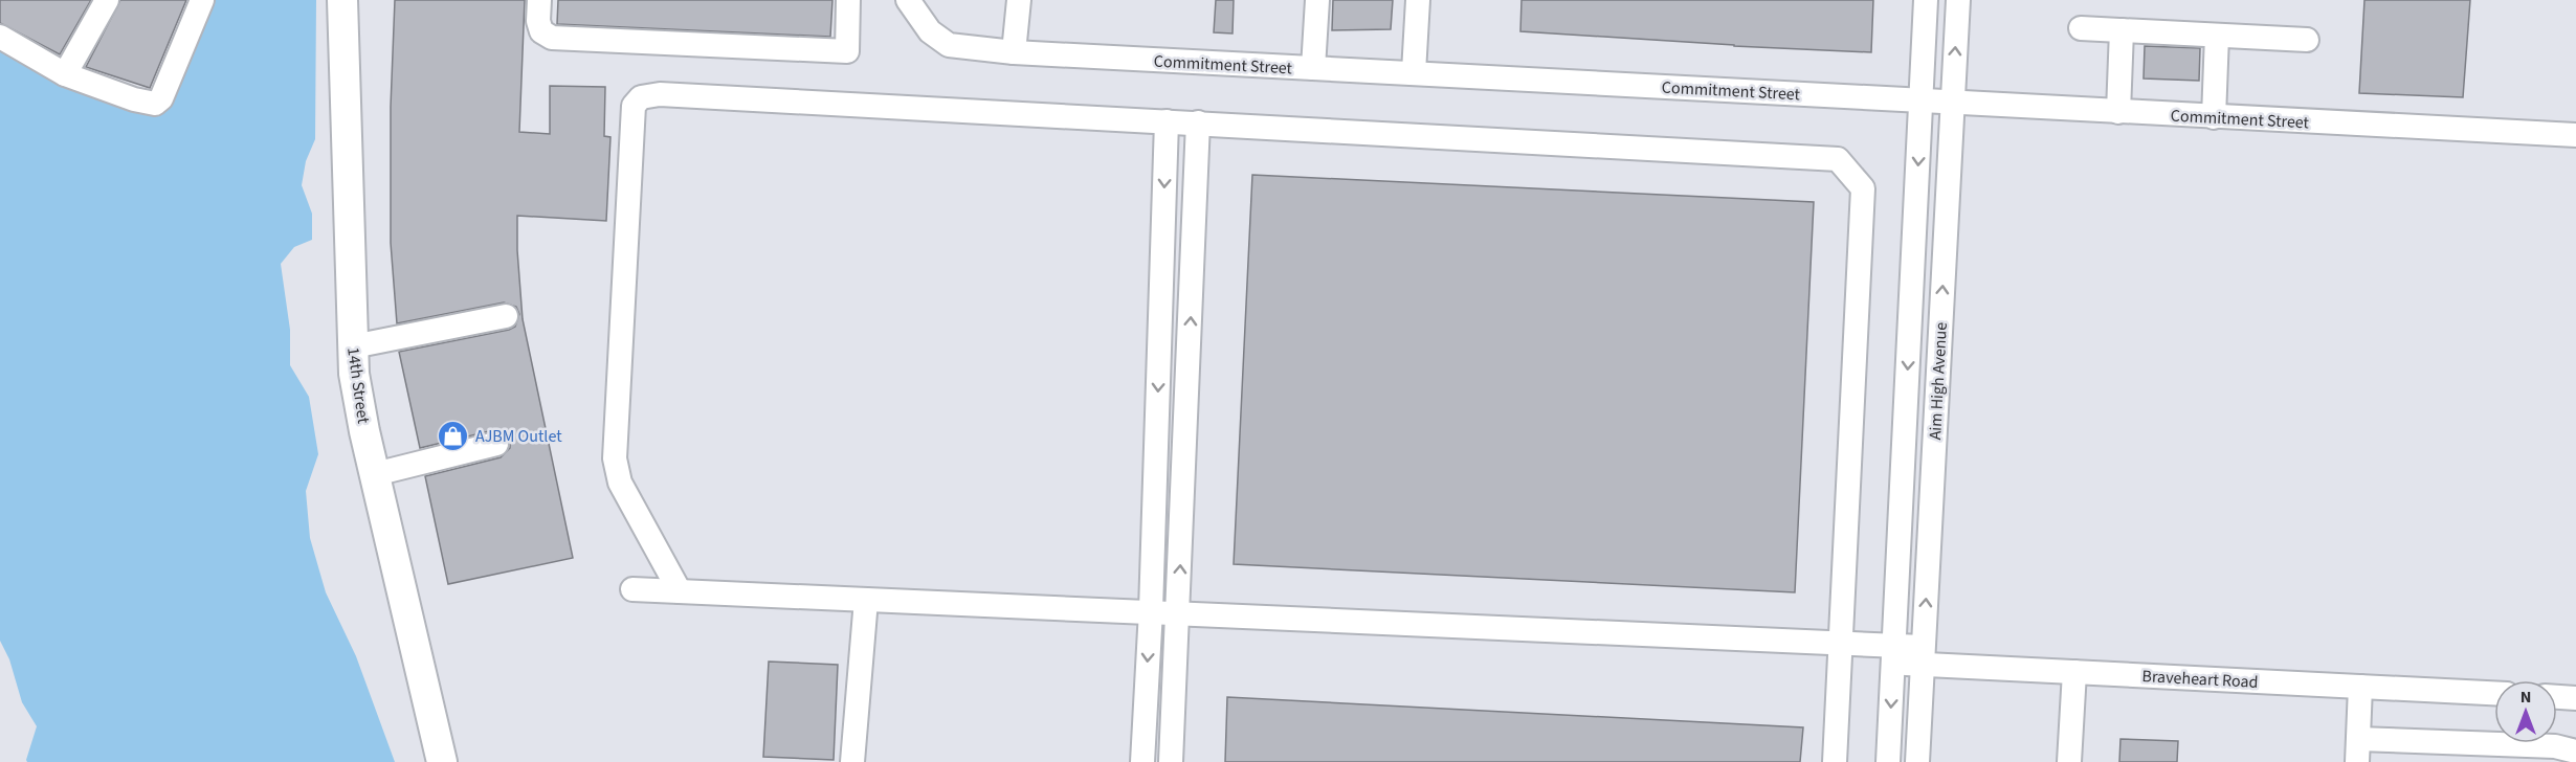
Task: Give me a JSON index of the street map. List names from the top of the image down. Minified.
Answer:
{"streets":{"main road":["14th Street"],"street":["Commitment Street","Aim High Avenue","Braveheart Road"]},"crossings":[["Commitment Street","Aim High Avenue"],["Aim High Avenue","Braveheart Road"]],"places":{"shop":["AJBM Outlet"]},"north":"top"}
